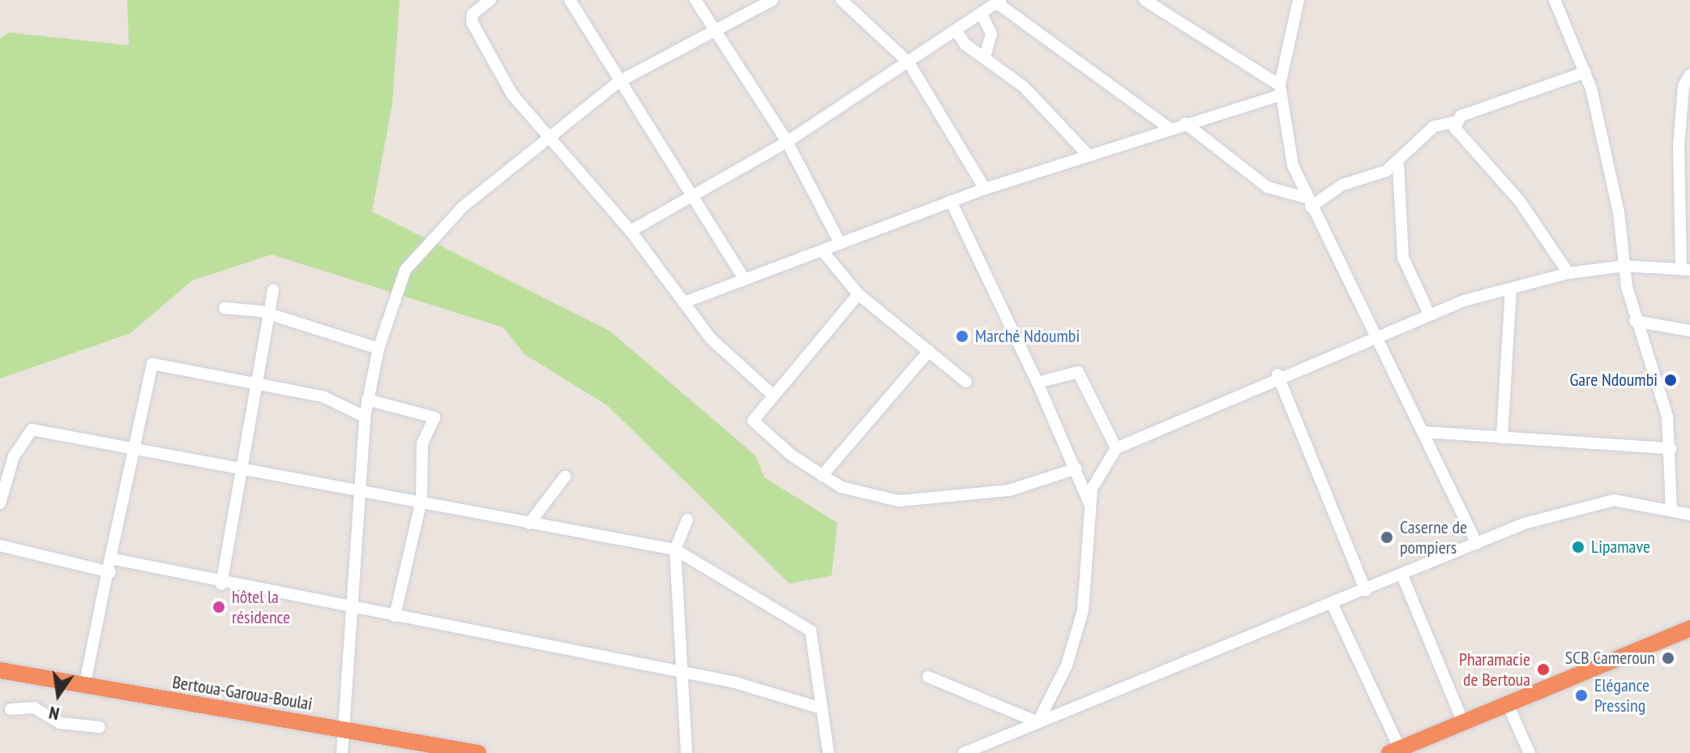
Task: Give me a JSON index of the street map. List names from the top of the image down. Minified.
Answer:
{"streets":{"highway":["Bertoua-Garoua-Boulai"]},"places":["Marché Ndoumbi","Gare Ndoumbi","Caserne de pompiers","Lipamave","hôtel la résidence","SCB Cameroun","Pharamacie de Bertoua","Elégance Pressing"],"north":"bottom"}
